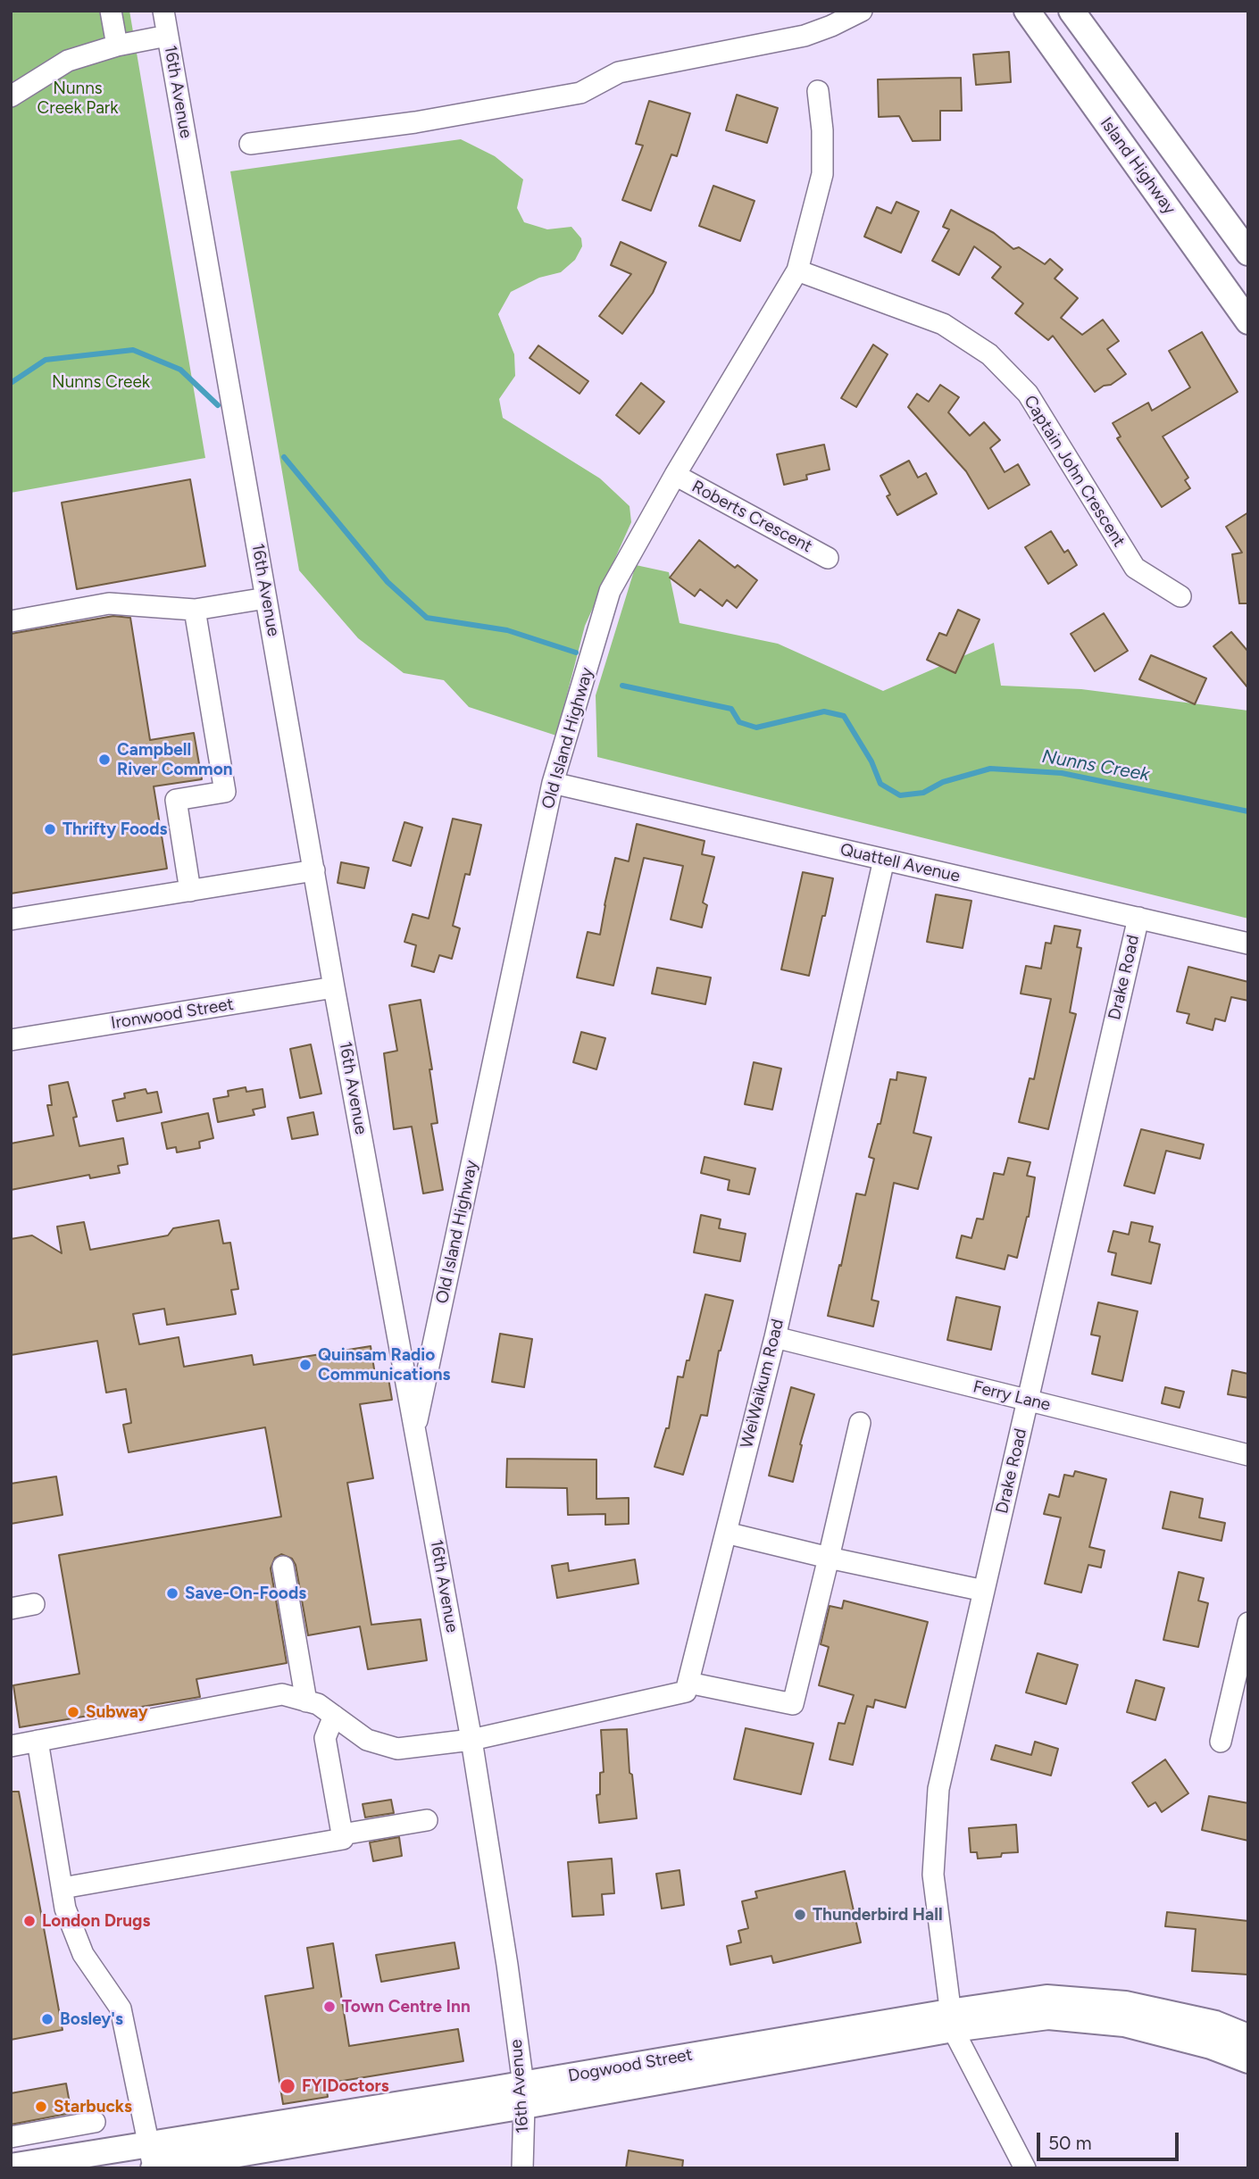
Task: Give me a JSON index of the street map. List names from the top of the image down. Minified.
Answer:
{"streets":{"main road":["Island Highway","Dogwood Street"],"street":["16th Avenue","Captain John Crescent","Roberts Crescent","Old Island Highway","Quattell Avenue","Drake Road","Ironwood Street","WeiWaikum Road","Ferry Lane"]},"crossings":[["16th Avenue","Old Island Highway"],["16th Avenue","Ironwood Street"],["16th Avenue","Dogwood Street"],["Captain John Crescent","Old Island Highway"],["Roberts Crescent","Old Island Highway"],["Old Island Highway","Quattell Avenue"],["Quattell Avenue","Drake Road"],["Quattell Avenue","WeiWaikum Road"],["Drake Road","Ferry Lane"],["Drake Road","Dogwood Street"],["WeiWaikum Road","Ferry Lane"]],"water":["Nunns Creek"],"parks":["Nunns Creek Park","Nunns Creek"],"places":["Campbell River Common","Thrifty Foods","Quinsam Radio Communications","Save-On-Foods","Subway","Thunderbird Hall","London Drugs","Town Centre Inn","Bosley's","FYIDoctors","Starbucks"],"scale_bar":"50 m"}
